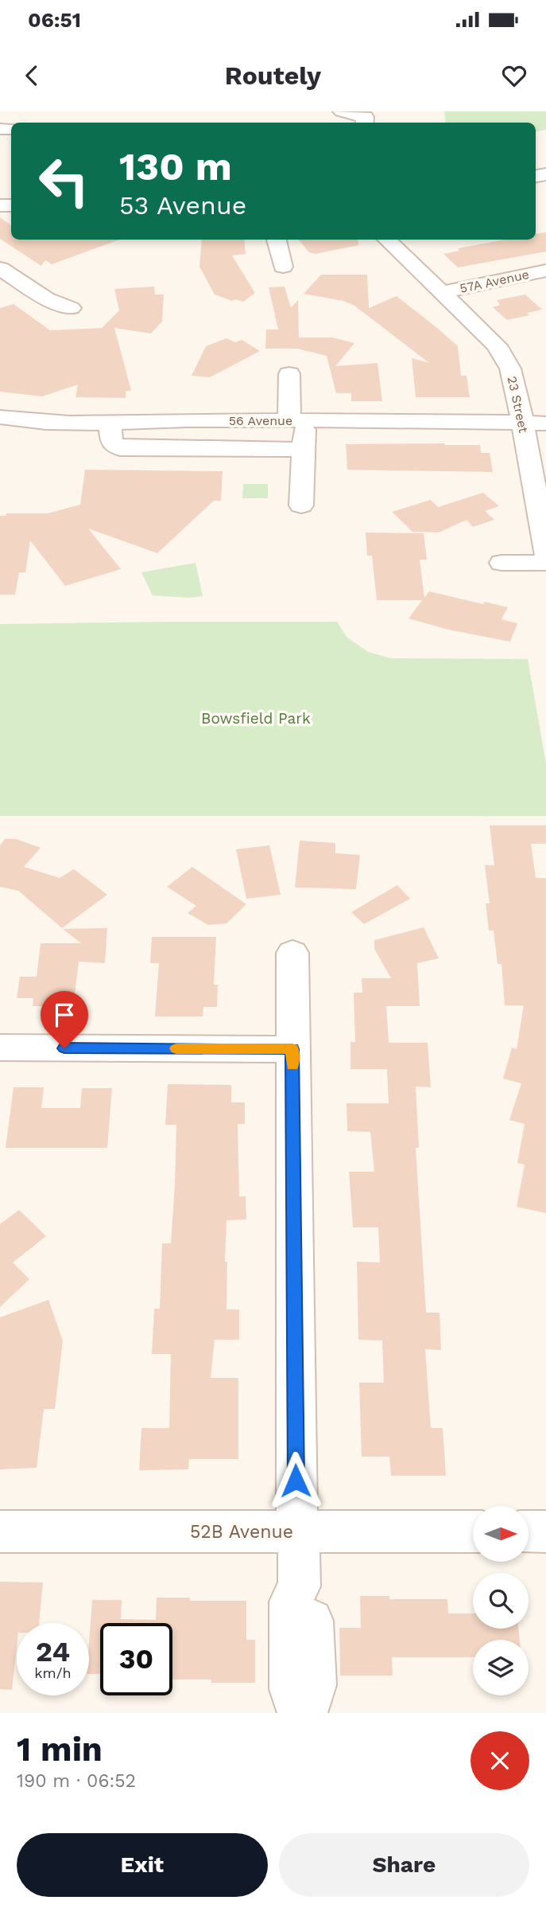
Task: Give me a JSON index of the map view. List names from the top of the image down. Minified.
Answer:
{"streets":{"street":["57A Avenue","23 Street","56 Avenue","52B Avenue"]},"crossings":[["57A Avenue","23 Street"],["23 Street","56 Avenue"]],"parks":["Bowsfield Park"],"north":"right","page":{"status":"06:51","header":"Routely","turn":["130 m","53 Avenue"],"speed":"24 km/h","limit":"30","heading":["1 min","190 m · 06:52"],"buttons":["Exit","Share"]}}
